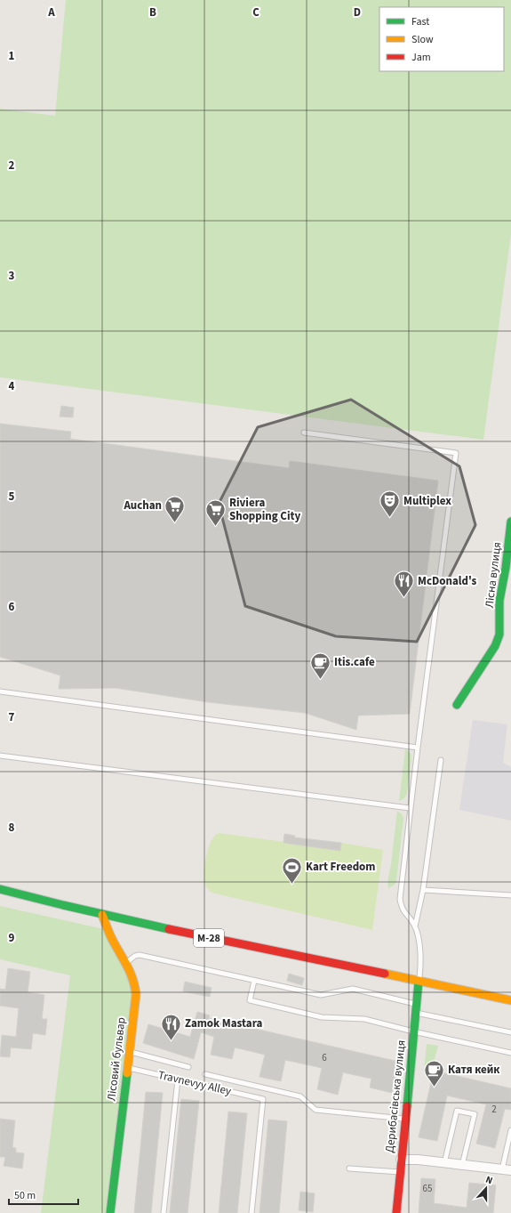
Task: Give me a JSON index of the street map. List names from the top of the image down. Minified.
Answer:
{"streets":{"main road":["Лісна вулиця","М-28","Лісовий бульвар","Дерибасівська вулиця"],"lane":["Travnevyy Alley"]},"crossings":[["М-28","Лісовий бульвар"],["М-28","Дерибасівська вулиця"],["Лісовий бульвар","Travnevyy Alley"]],"places":{"theatre":["Multiplex"],"supermarket":["Auchan","Riviera Shopping City"],"restaurant":["McDonald's","Zamok Mastara"],"cafe":["Itis.cafe","Катя кейк"],"sports":["Kart Freedom"]},"house_numbers":["6","2","65"],"legend":["Fast","Slow","Jam"],"scale_bar":"50 m","north":"top","grid":{"columns":["A","B","C","D"],"rows":["1","2","3","4","5","6","7","8","9"]}}
